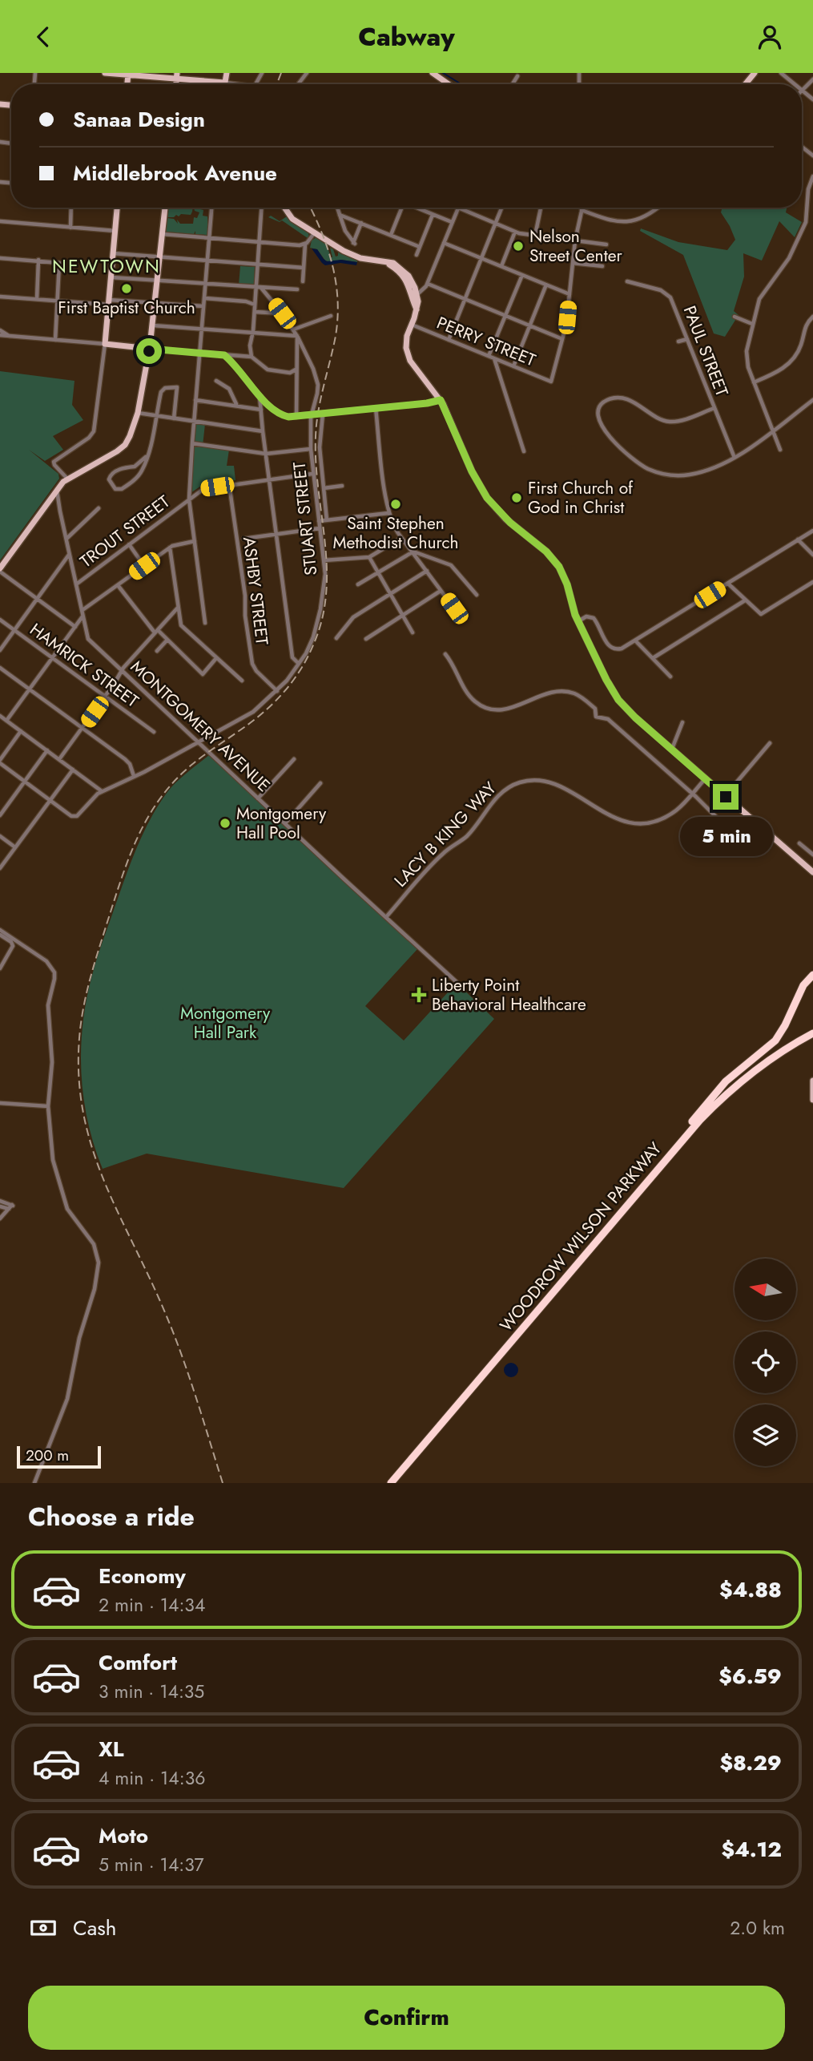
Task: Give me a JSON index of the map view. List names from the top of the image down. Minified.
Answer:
{"streets":{"highway":["WOODROW WILSON PARKWAY"],"street":["PERRY STREET","PAUL STREET","STUART STREET","TROUT STREET","ASHBY STREET","HAMRICK STREET","MONTGOMERY AVENUE","LACY B KING WAY"]},"crossings":[["STUART STREET","TROUT STREET"],["STUART STREET","ASHBY STREET"],["STUART STREET","MONTGOMERY AVENUE"],["TROUT STREET","ASHBY STREET"],["TROUT STREET","MONTGOMERY AVENUE"],["MONTGOMERY AVENUE","LACY B KING WAY"]],"districts":["NEWTOWN"],"parks":["Montgomery Hall Park"],"places":{"other":["Nelson Street Center","First Baptist Church","First Church of God in Christ","Saint Stephen Methodist Church","Montgomery Hall Pool"],"health":["Liberty Point Behavioral Healthcare"]},"scale_bar":"200 m","north":"left","page":{"header":"Cabway","banner":["Sanaa Design","Middlebrook Avenue"],"bubble":"5 min","scale":"200 m","heading":"Choose a ride","list":[{"name":"Economy","note":"2 min · 14:34","value":"$4.88"},{"name":"Comfort","note":"3 min · 14:35","value":"$6.59"},{"name":"XL","note":"4 min · 14:36","value":"$8.29"},{"name":"Moto","note":"5 min · 14:37","value":"$4.12"}],"pay":["Cash","2.0 km"],"buttons":"Confirm"}}
